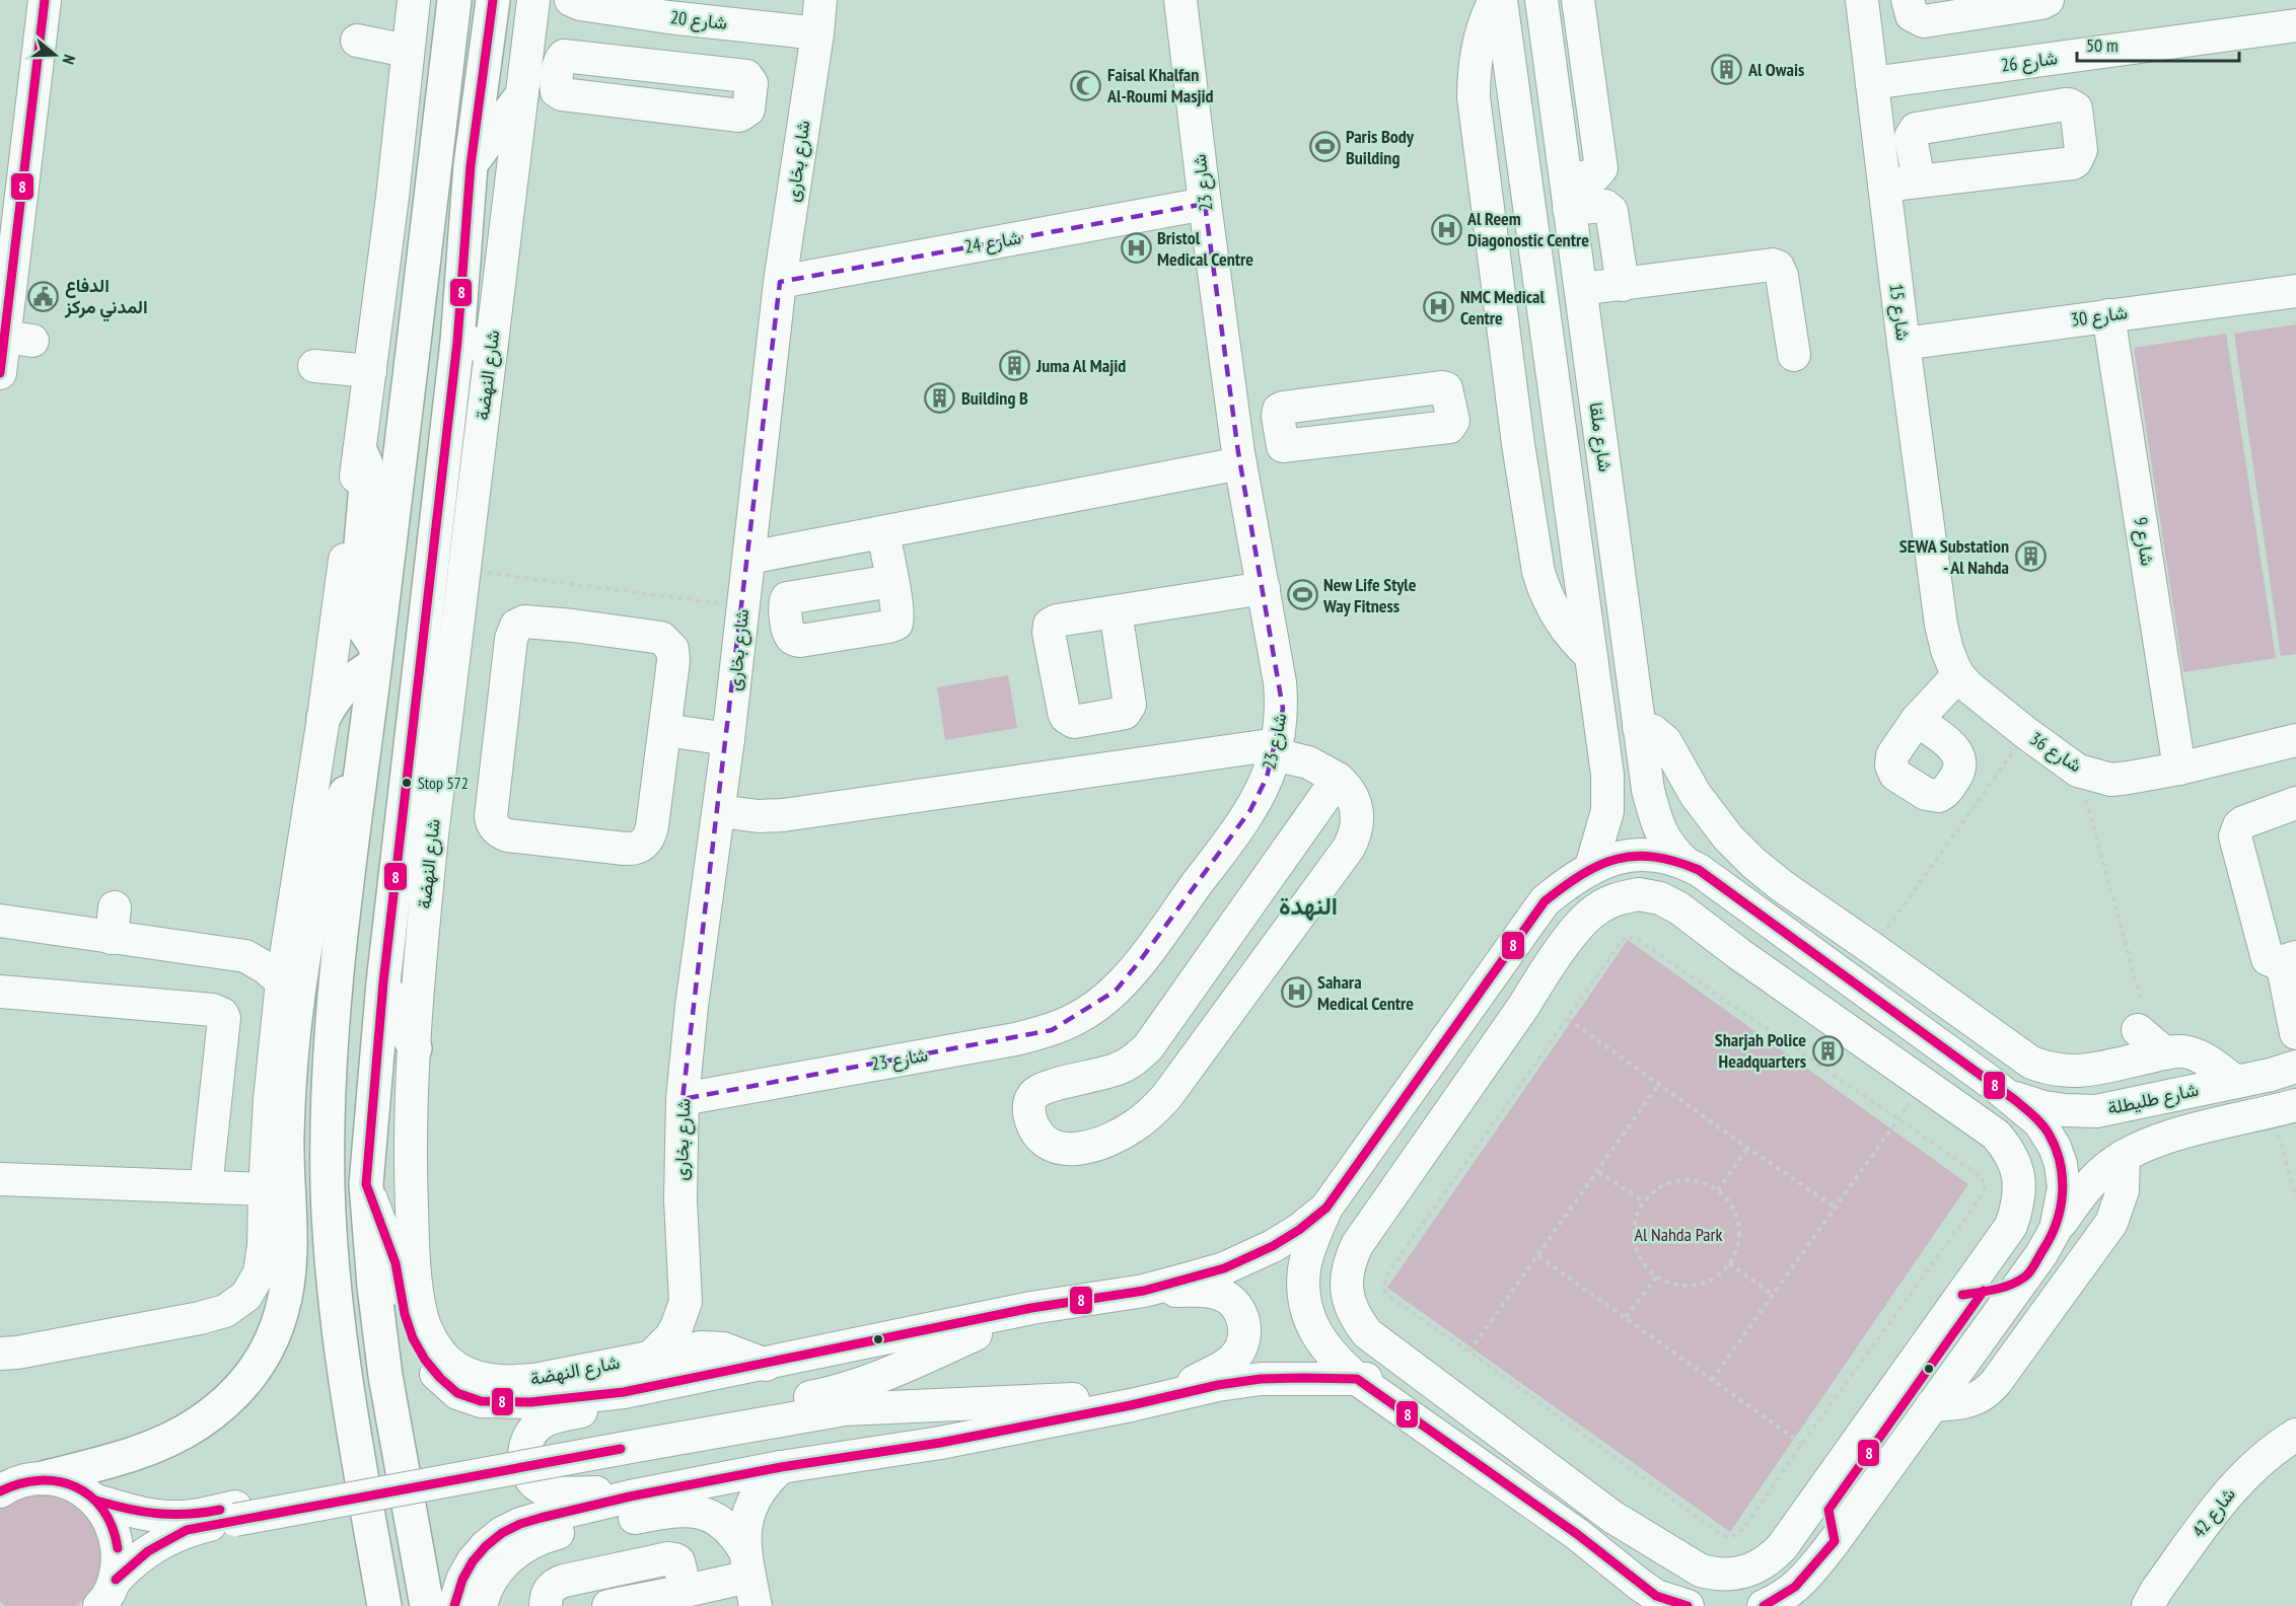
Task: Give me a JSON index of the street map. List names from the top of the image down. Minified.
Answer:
{"streets":{"main road":["شارع النهضة"],"street":["شارع 20","شارع 26","شارع بخارى","شارع 23","شارع 24","شارع 15","شارع 30","شارع ملقا","شارع 9","شارع 36","شارع طليطلة","شارع 42"]},"crossings":[["شارع 20","شارع بخارى"],["شارع 20","شارع النهضة"],["شارع 26","شارع 15"],["شارع بخارى","شارع 23"],["شارع بخارى","شارع 24"],["شارع بخارى","شارع النهضة"],["شارع 23","شارع 24"],["شارع 15","شارع 30"],["شارع 15","شارع 36"],["شارع 30","شارع 9"],["شارع 9","شارع 36"]],"districts":["النهدة"],"parks":["Al Nahda Park"],"places":{"building":["Al Owais","Juma Al Majid","Building B","SEWA Substation - Al Nahda","Sharjah Police Headquarters"],"mosque":["Faisal Khalfan Al-Roumi Masjid"],"sports":["Paris Body Building","New Life Style Way Fitness"],"hospital":["Al Reem Diagonostic Centre","Bristol Medical Centre","NMC Medical Centre","Sahara Medical Centre"],"public building":["الدفاع المدني مركز"],"other":["Stop 572"]},"lines":["transit line 8"],"scale_bar":"50 m","north":"right"}
